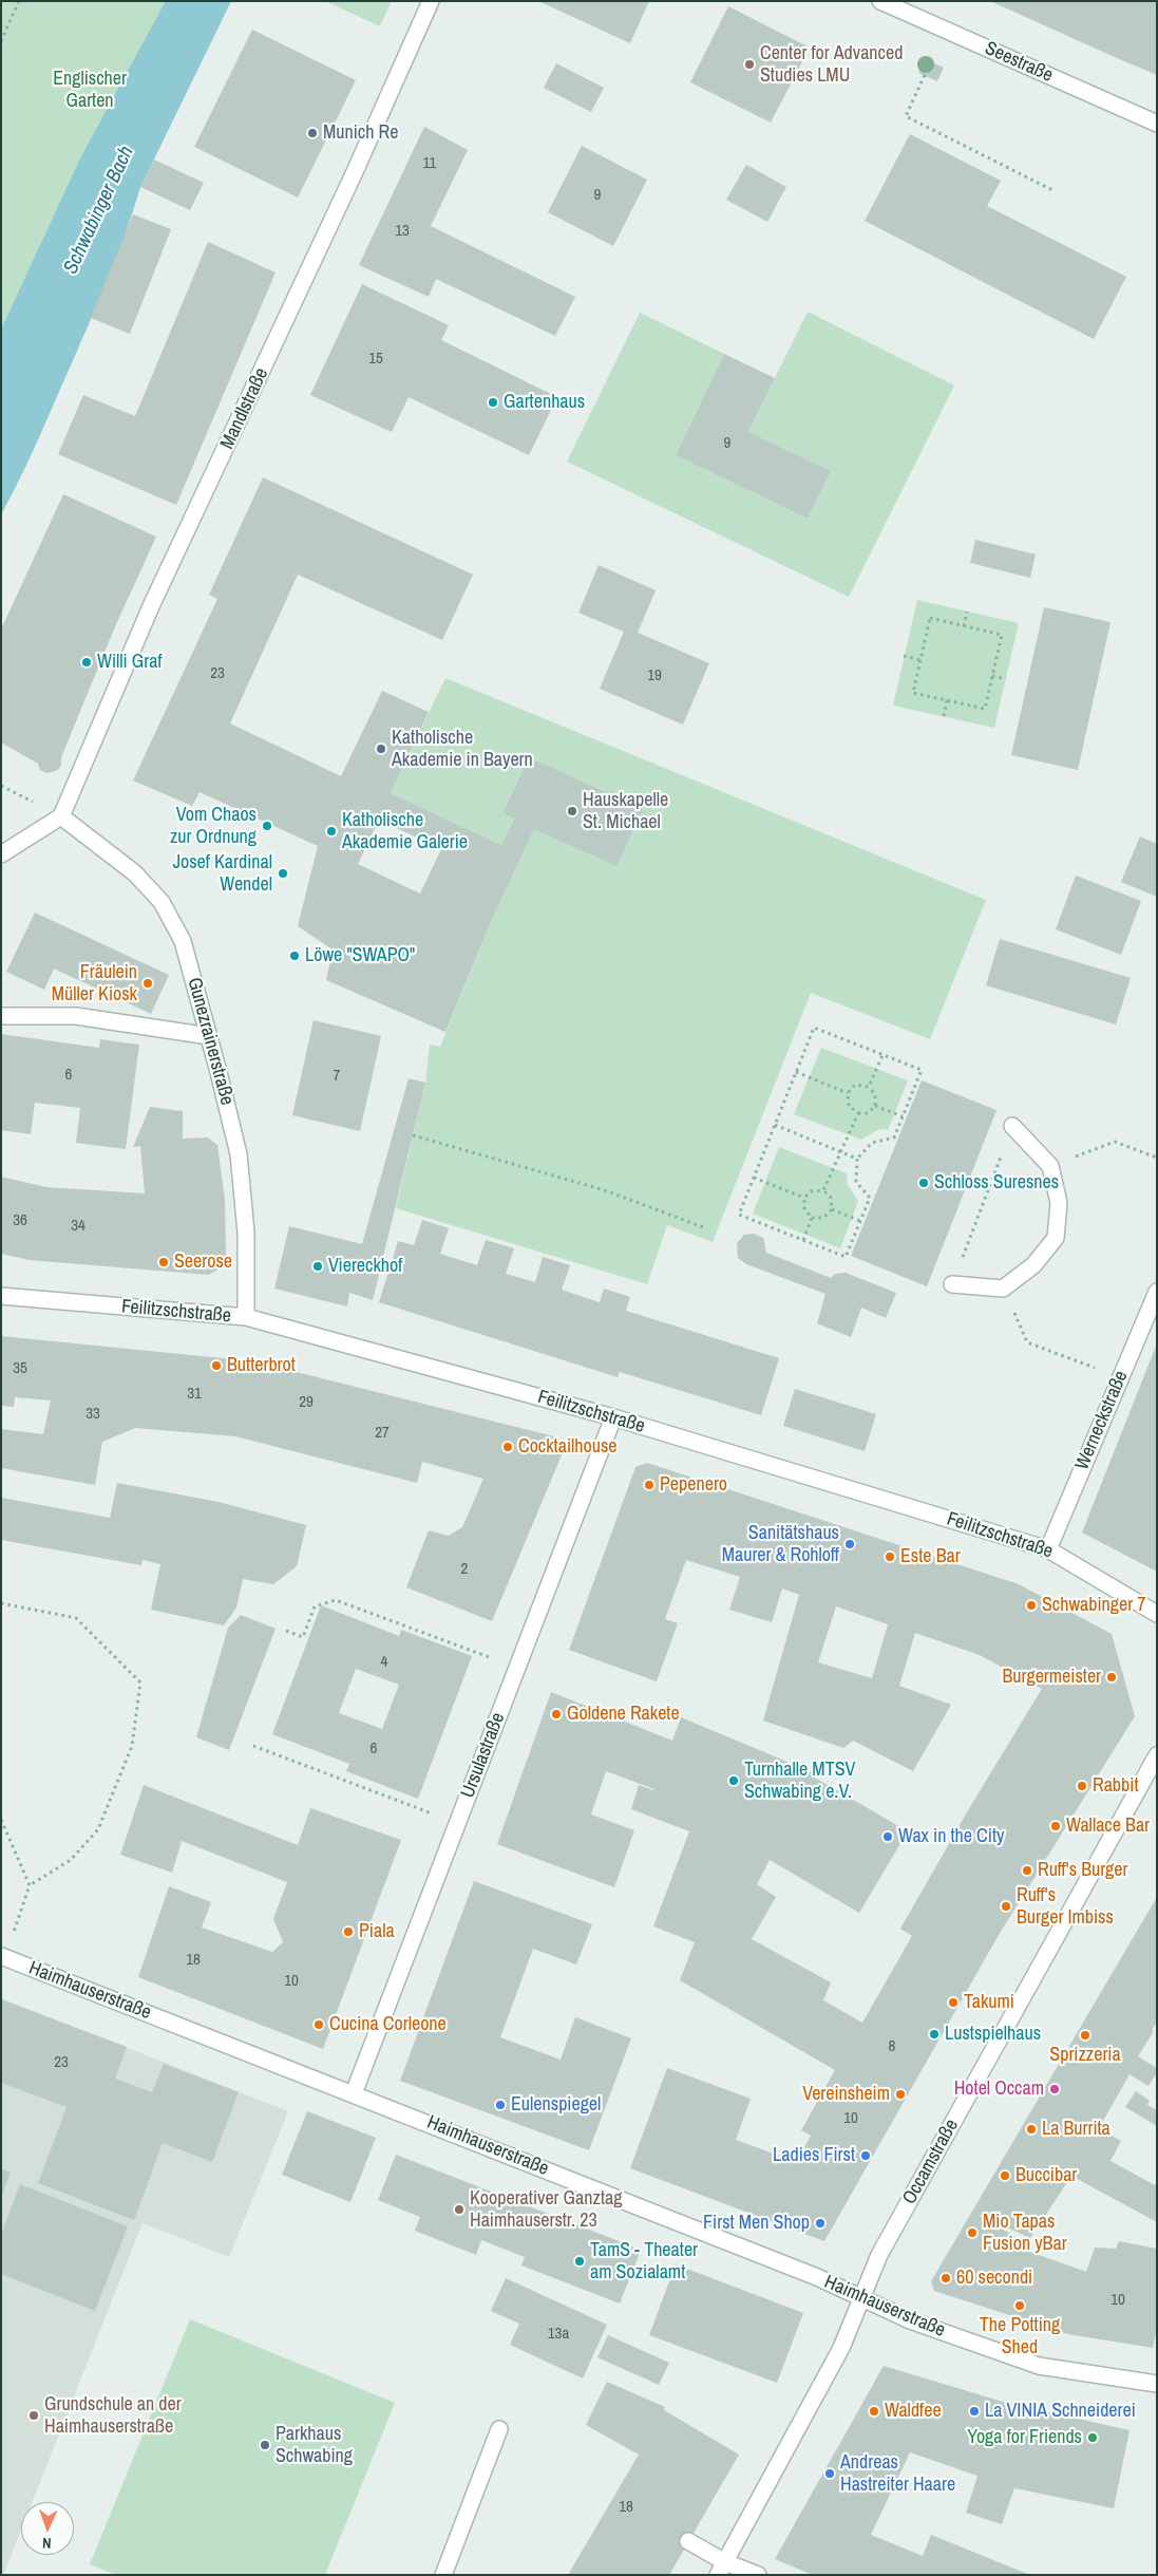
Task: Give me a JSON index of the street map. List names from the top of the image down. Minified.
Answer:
{"streets":{"street":["Seestraße","Mandlstraße","Gunezrainerstraße","Feilitzschstraße","Werneckstraße","Ursulastraße","Haimhauserstraße","Occamstraße"]},"crossings":[["Mandlstraße","Gunezrainerstraße"],["Gunezrainerstraße","Feilitzschstraße"],["Feilitzschstraße","Werneckstraße"],["Feilitzschstraße","Ursulastraße"],["Ursulastraße","Haimhauserstraße"],["Haimhauserstraße","Occamstraße"]],"water":["Schwabinger Bach"],"parks":["Englischer Garten"],"places":["Center for Advanced Studies LMU","Munich Re","Gartenhaus","Willi Graf","Katholische Akademie in Bayern","Hauskapelle St. Michael","Vom Chaos zur Ordnung","Katholische Akademie Galerie","Josef Kardinal Wendel","Löwe \"SWAPO\"","Fräulein Müller Kiosk","Schloss Suresnes","Seerose","Viereckhof","Butterbrot","Cocktailhouse","Pepenero","Sanitätshaus Maurer & Rohloff","Este Bar","Schwabinger 7","Burgermeister","Goldene Rakete","Turnhalle MTSV Schwabing e.V.","Rabbit","Wallace Bar","Wax in the City","Ruff's Burger","Ruff's Burger Imbiss","Piala","Takumi","Cucina Corleone","Lustspielhaus","Sprizzeria","Hotel Occam","Vereinsheim","Eulenspiegel","La Burrita","Ladies First","Buccibar","Kooperativer Ganztag Haimhauserstr. 23","First Men Shop","Mio Tapas Fusion yBar","TamS - Theater am Sozialamt","60 secondi","The Potting Shed","Waldfee","La VINIA Schneiderei","Grundschule an der Haimhauserstraße","Yoga for Friends","Parkhaus Schwabing","Andreas Hastreiter Haare"],"house_numbers":["11","9","13","15","9","23","19","6","7","36","34","35","31","29","33","27","2","4","6","18","10","8","23","10","10","13a","18"],"north":"bottom"}
